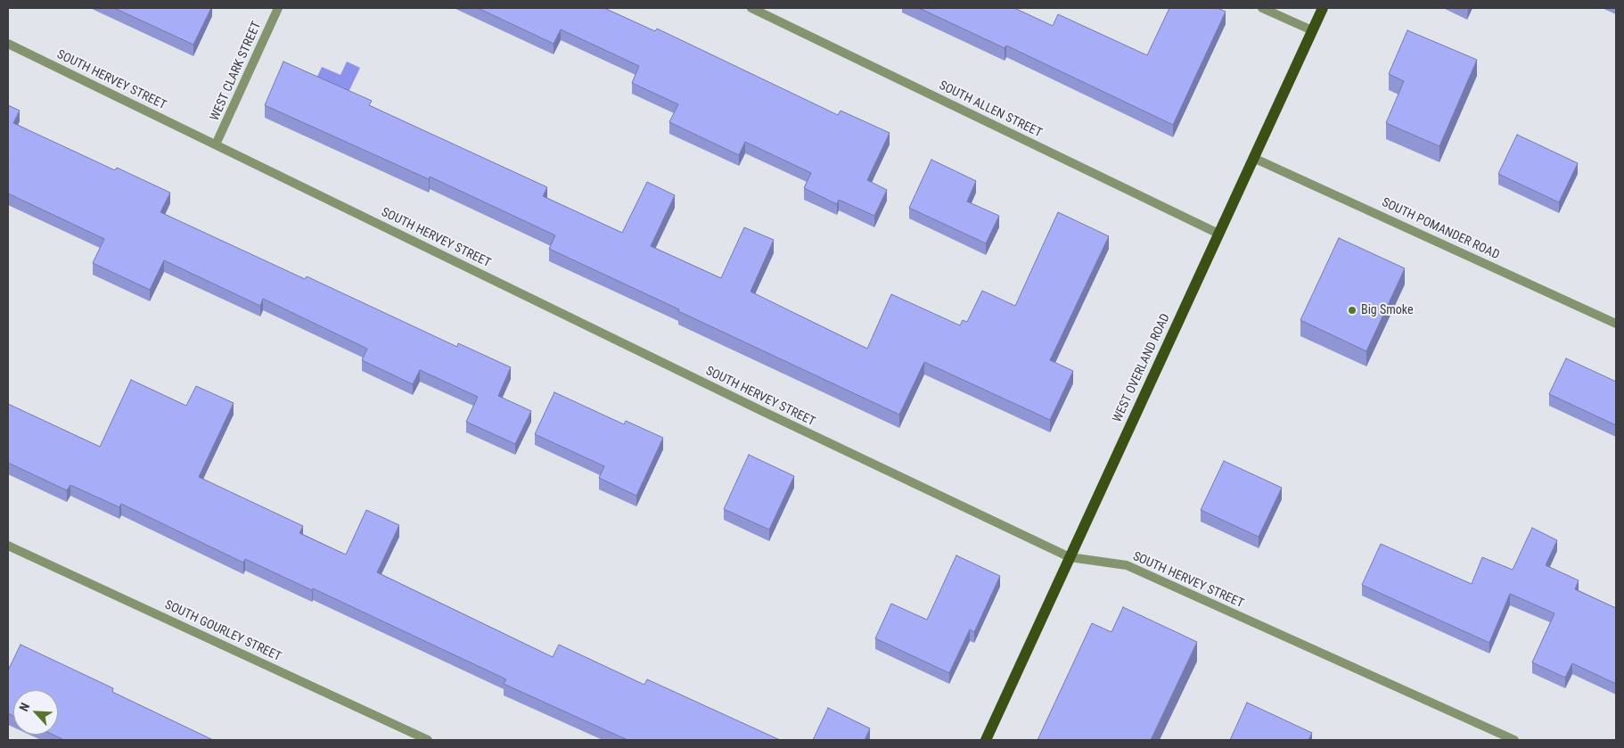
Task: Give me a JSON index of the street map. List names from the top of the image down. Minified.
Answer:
{"streets":{"main road":["WEST OVERLAND ROAD"],"street":["WEST CLARK STREET","SOUTH HERVEY STREET","SOUTH ALLEN STREET","SOUTH POMANDER ROAD","SOUTH GOURLEY STREET"]},"crossings":[["WEST CLARK STREET","SOUTH HERVEY STREET"],["SOUTH HERVEY STREET","WEST OVERLAND ROAD"],["SOUTH ALLEN STREET","WEST OVERLAND ROAD"],["SOUTH POMANDER ROAD","WEST OVERLAND ROAD"]],"places":["Big Smoke"],"north":"top left"}
